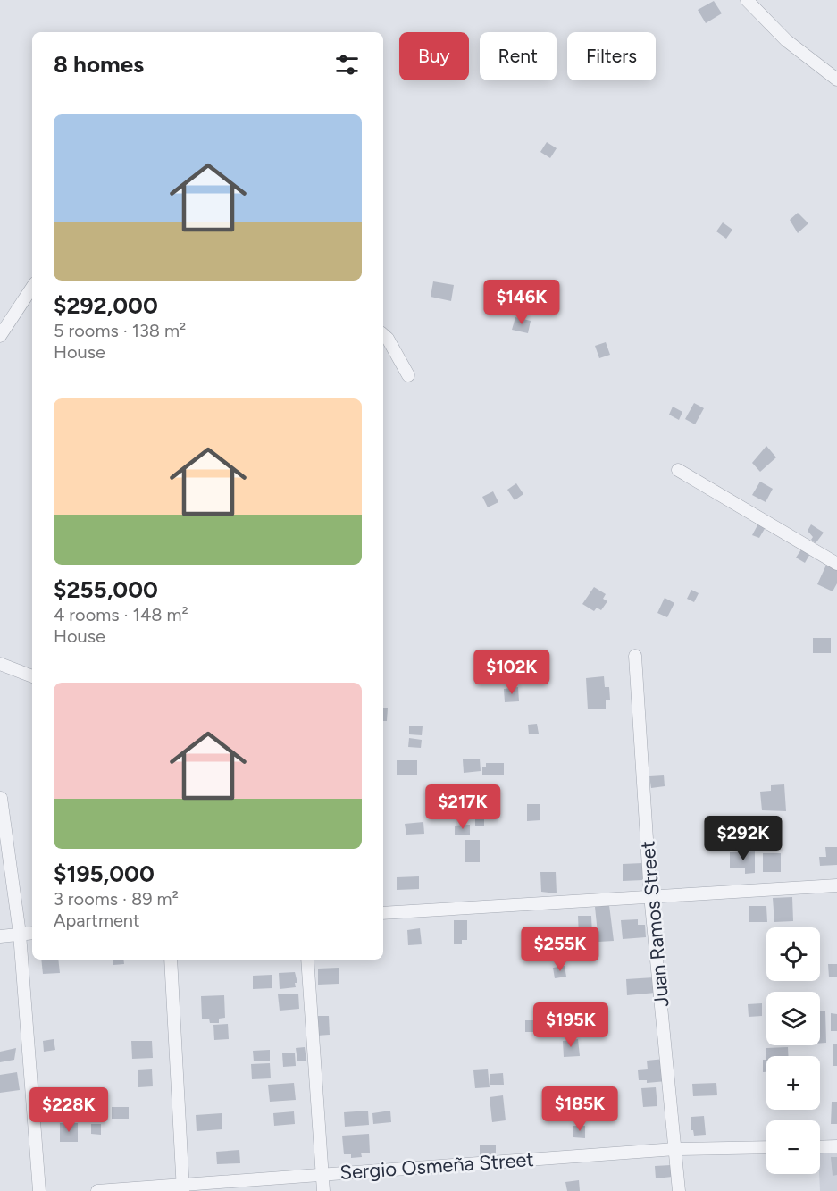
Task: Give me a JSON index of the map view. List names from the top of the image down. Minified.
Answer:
{"streets":{"street":["Juan Ramos Street","Sergio Osmeña Street"]},"crossings":[["Juan Ramos Street","Sergio Osmeña Street"]],"page":{"chip":["Buy","Rent","Filters"],"heading":"8 homes","list":[{"name":"$292,000","note":"5 rooms · 138 m² · House"},{"name":"$255,000","note":"4 rooms · 148 m² · House"},{"name":"$195,000","note":"3 rooms · 89 m² · Apartment"}],"price":["$146K","$102K","$217K","$292K","$255K","$195K","$185K","$228K"],"map_buttons":["+","−"]}}
